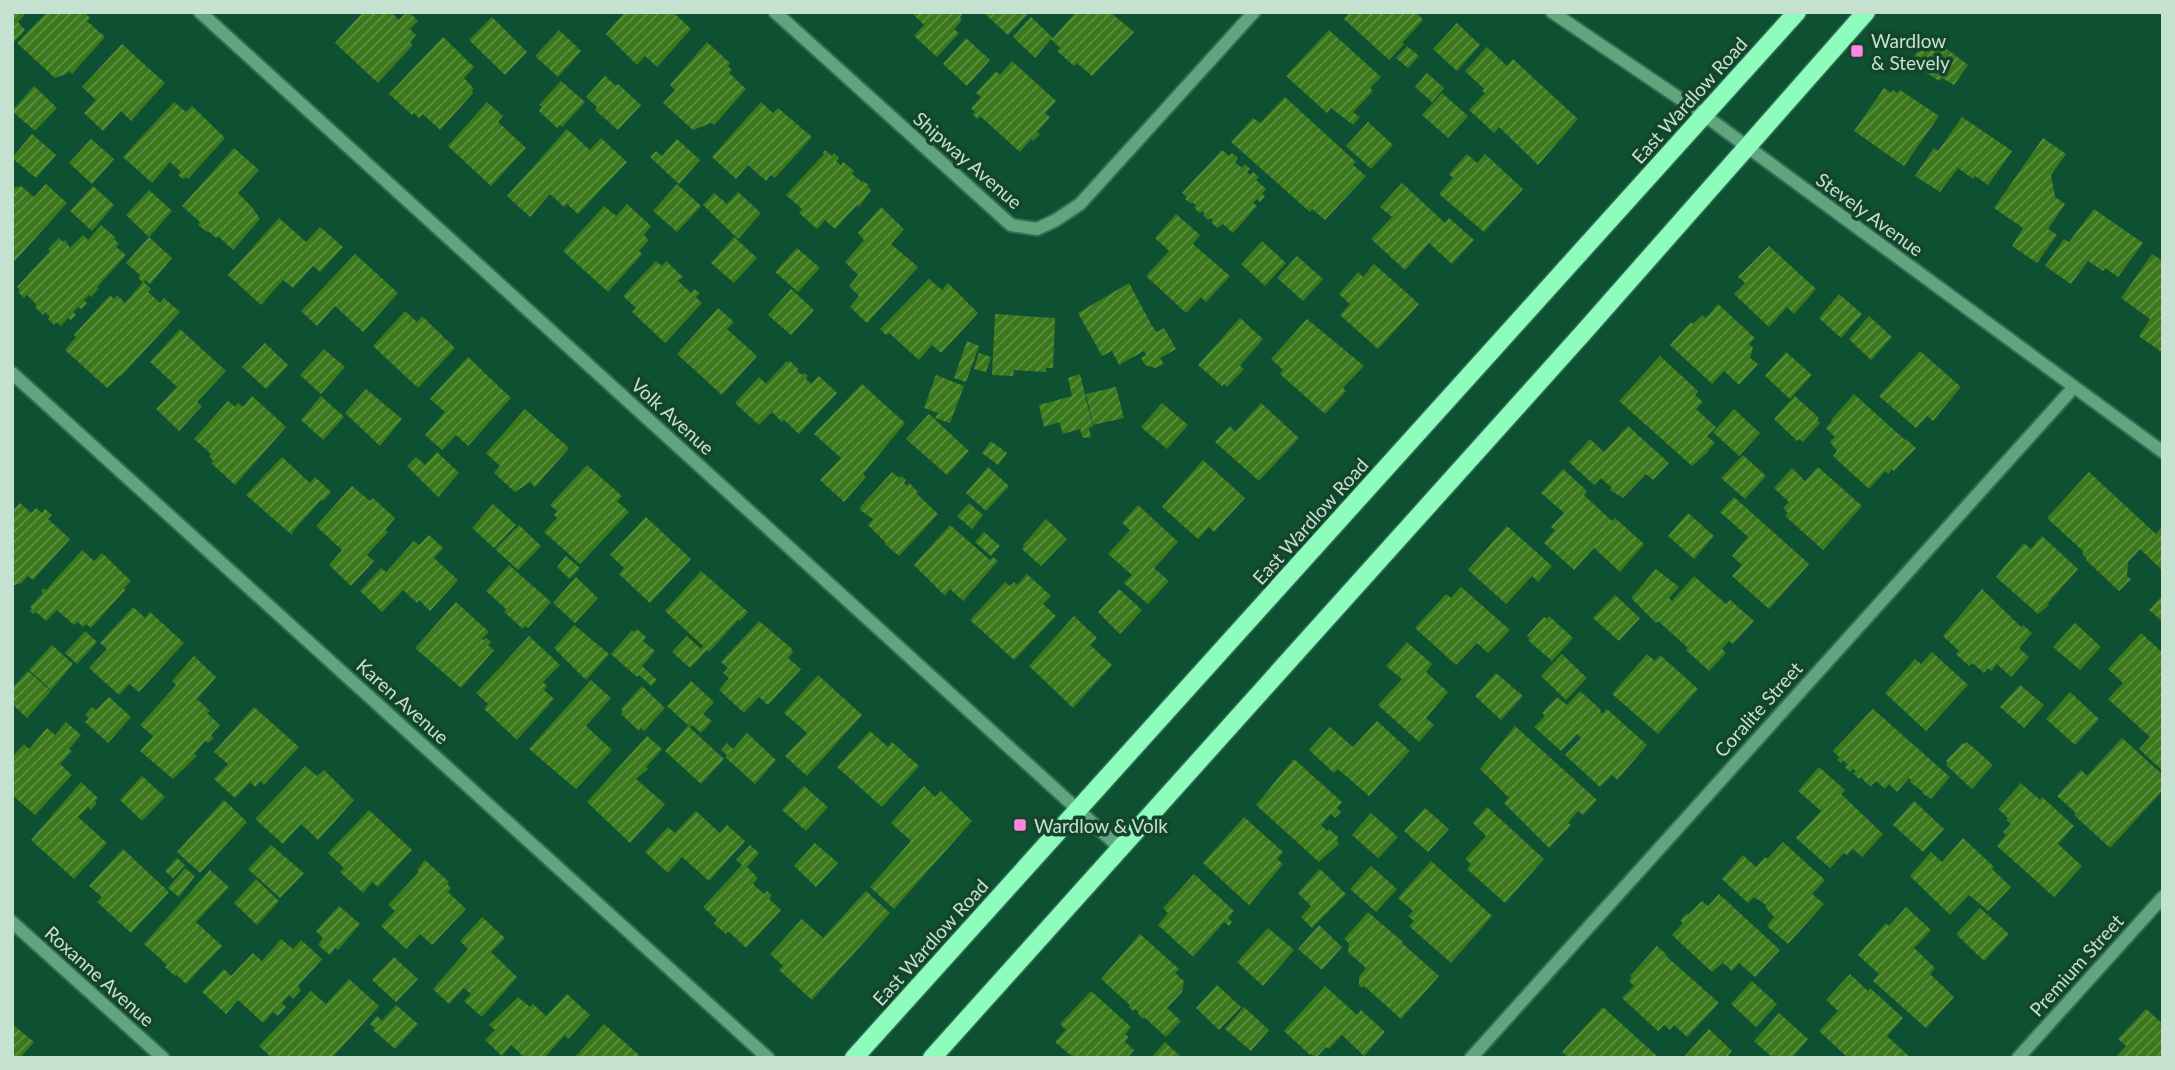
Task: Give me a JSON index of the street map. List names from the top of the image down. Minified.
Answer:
{"streets":{"main road":["East Wardlow Road"],"street":["Shipway Avenue","Stevely Avenue","Volk Avenue","Karen Avenue","Coralite Street","Premium Street","Roxanne Avenue"]},"crossings":[["East Wardlow Road","Stevely Avenue"],["East Wardlow Road","Volk Avenue"],["Stevely Avenue","Coralite Street"]],"places":{"transit":["Wardlow & Stevely","Wardlow & Volk"]}}
